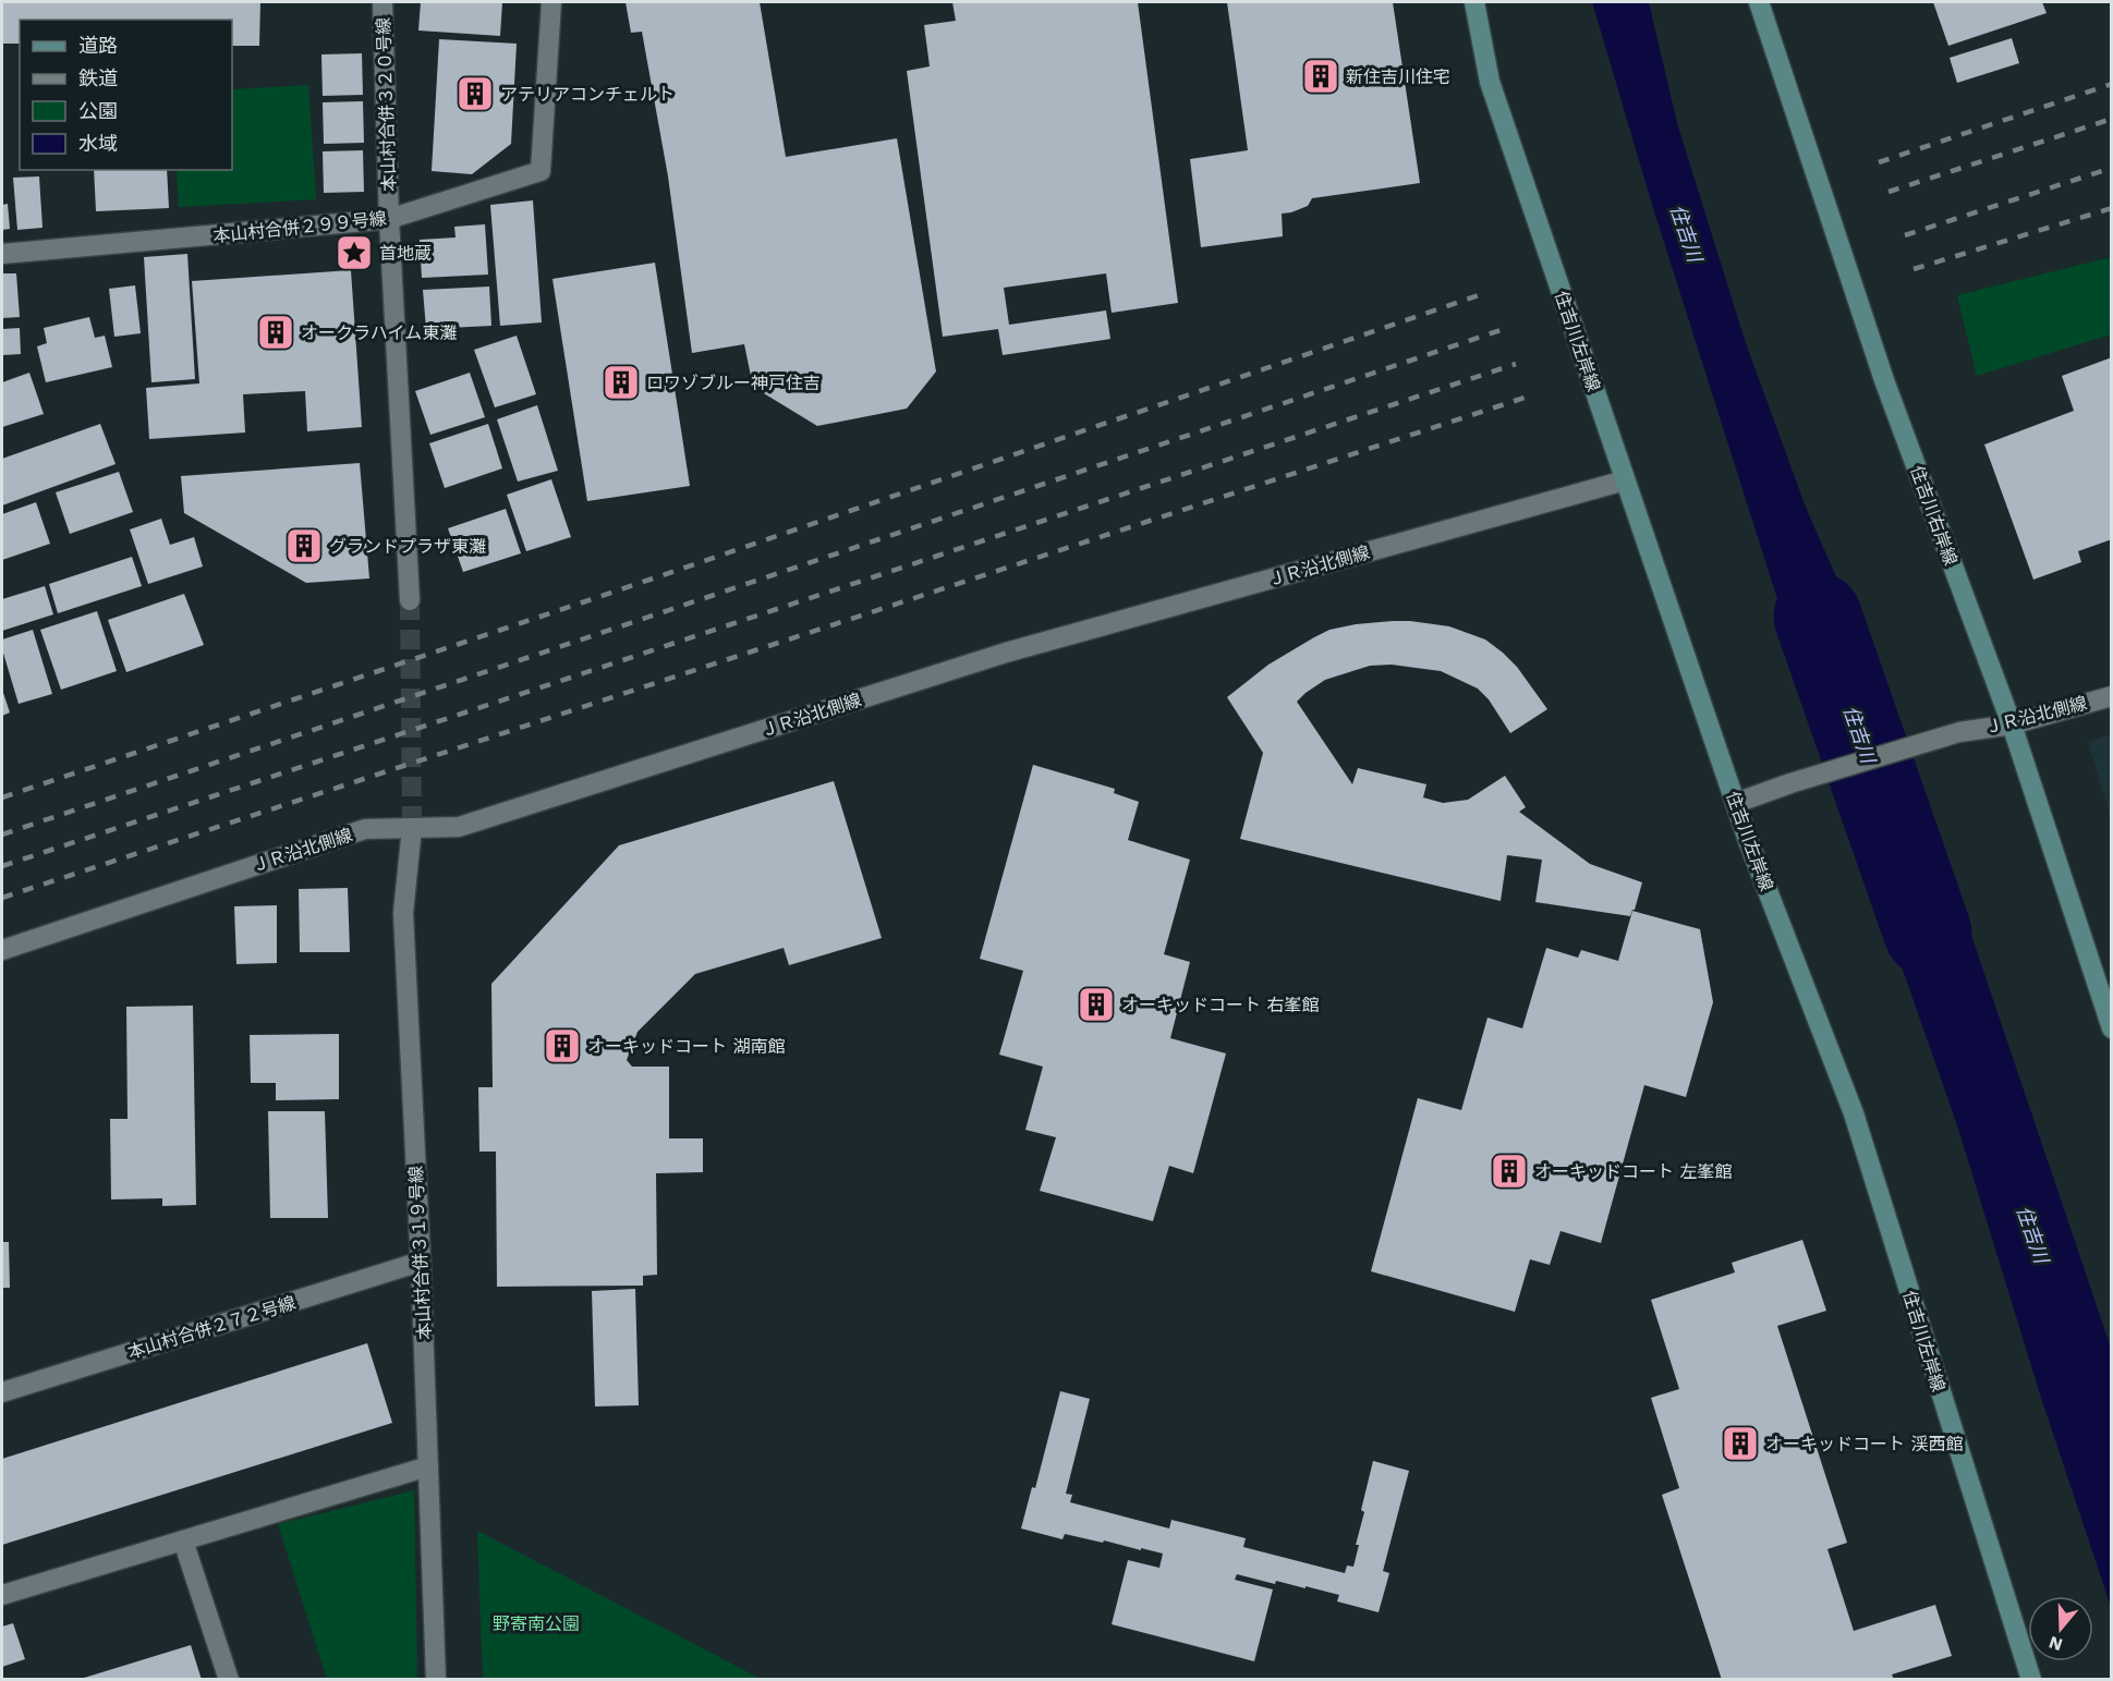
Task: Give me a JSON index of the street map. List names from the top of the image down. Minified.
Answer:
{"streets":{"street":["本山村合併３２０号線","本山村合併２９９号線","住吉川左岸線","住吉川右岸線","ＪＲ沿北側線","本山村合併３１９号線","本山村合併２７２号線"]},"crossings":[["本山村合併３２０号線","本山村合併２９９号線"],["住吉川左岸線","ＪＲ沿北側線"],["住吉川右岸線","ＪＲ沿北側線"],["ＪＲ沿北側線","本山村合併３１９号線"],["本山村合併３１９号線","本山村合併２７２号線"]],"water":["住吉川"],"parks":["野寄南公園"],"places":{"building":["新住吉川住宅","アテリアコンチェルト","オークラハイム東灘","ロワゾブルー神戸住吉","グランドプラザ東灘","オーキッドコート 右峯館","オーキッドコート 湖南館","オーキッドコート 左峯館","オーキッドコート 渓西館"],"place":["首地蔵"]},"legend":["道路","鉄道","公園","水域"],"north":"bottom"}
